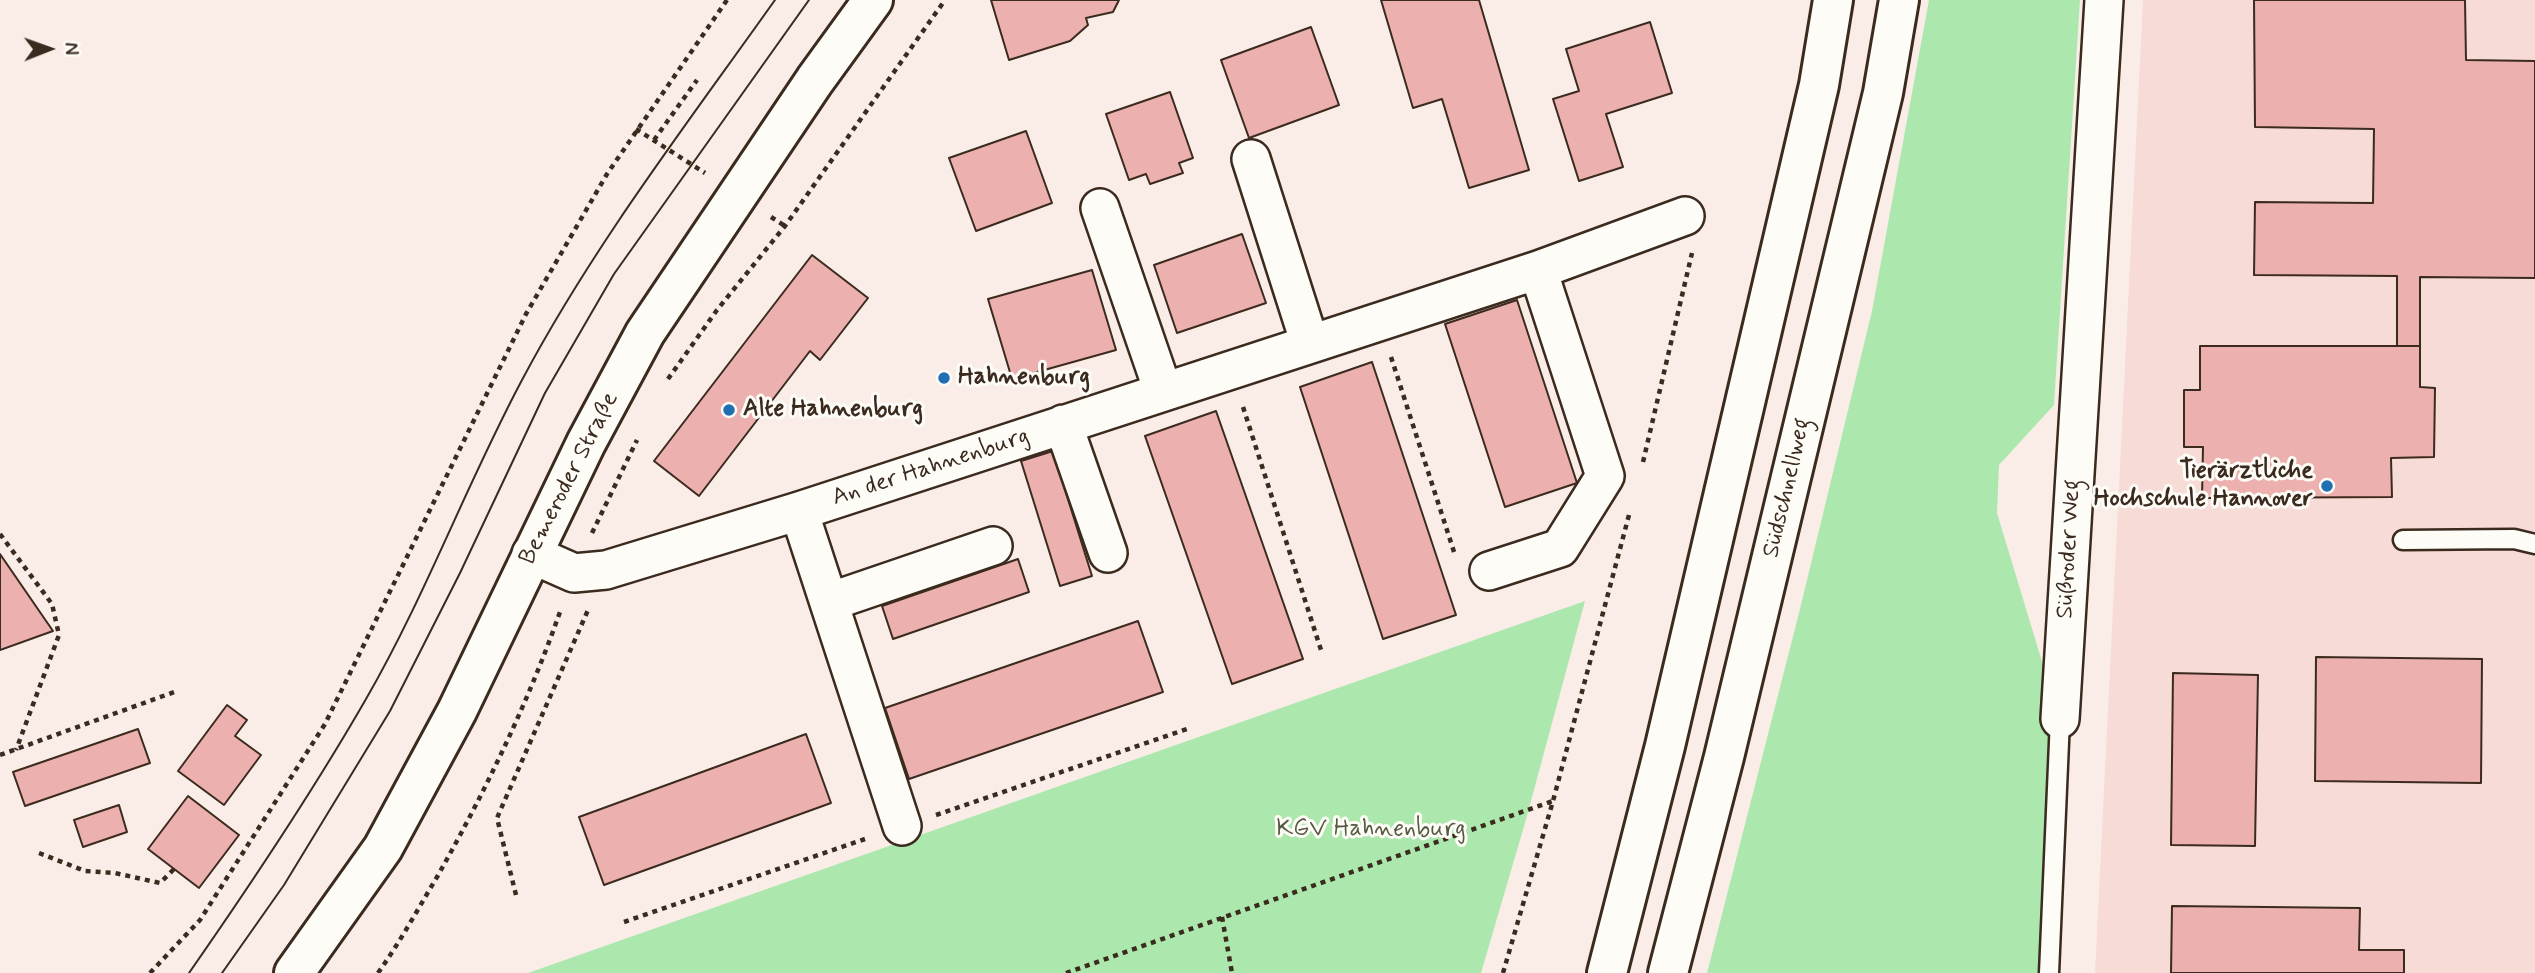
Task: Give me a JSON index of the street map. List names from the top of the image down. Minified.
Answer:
{"streets":{"main road":["Bemeroder Straße","Südschnellweg"],"street":["An der Hahnenburg","Süßroder Weg"]},"parks":["KGV Hahnenburg"],"places":["Hahnenburg","Alte Hahnenburg","Tierärztliche Hochschule Hannover"],"north":"right"}
